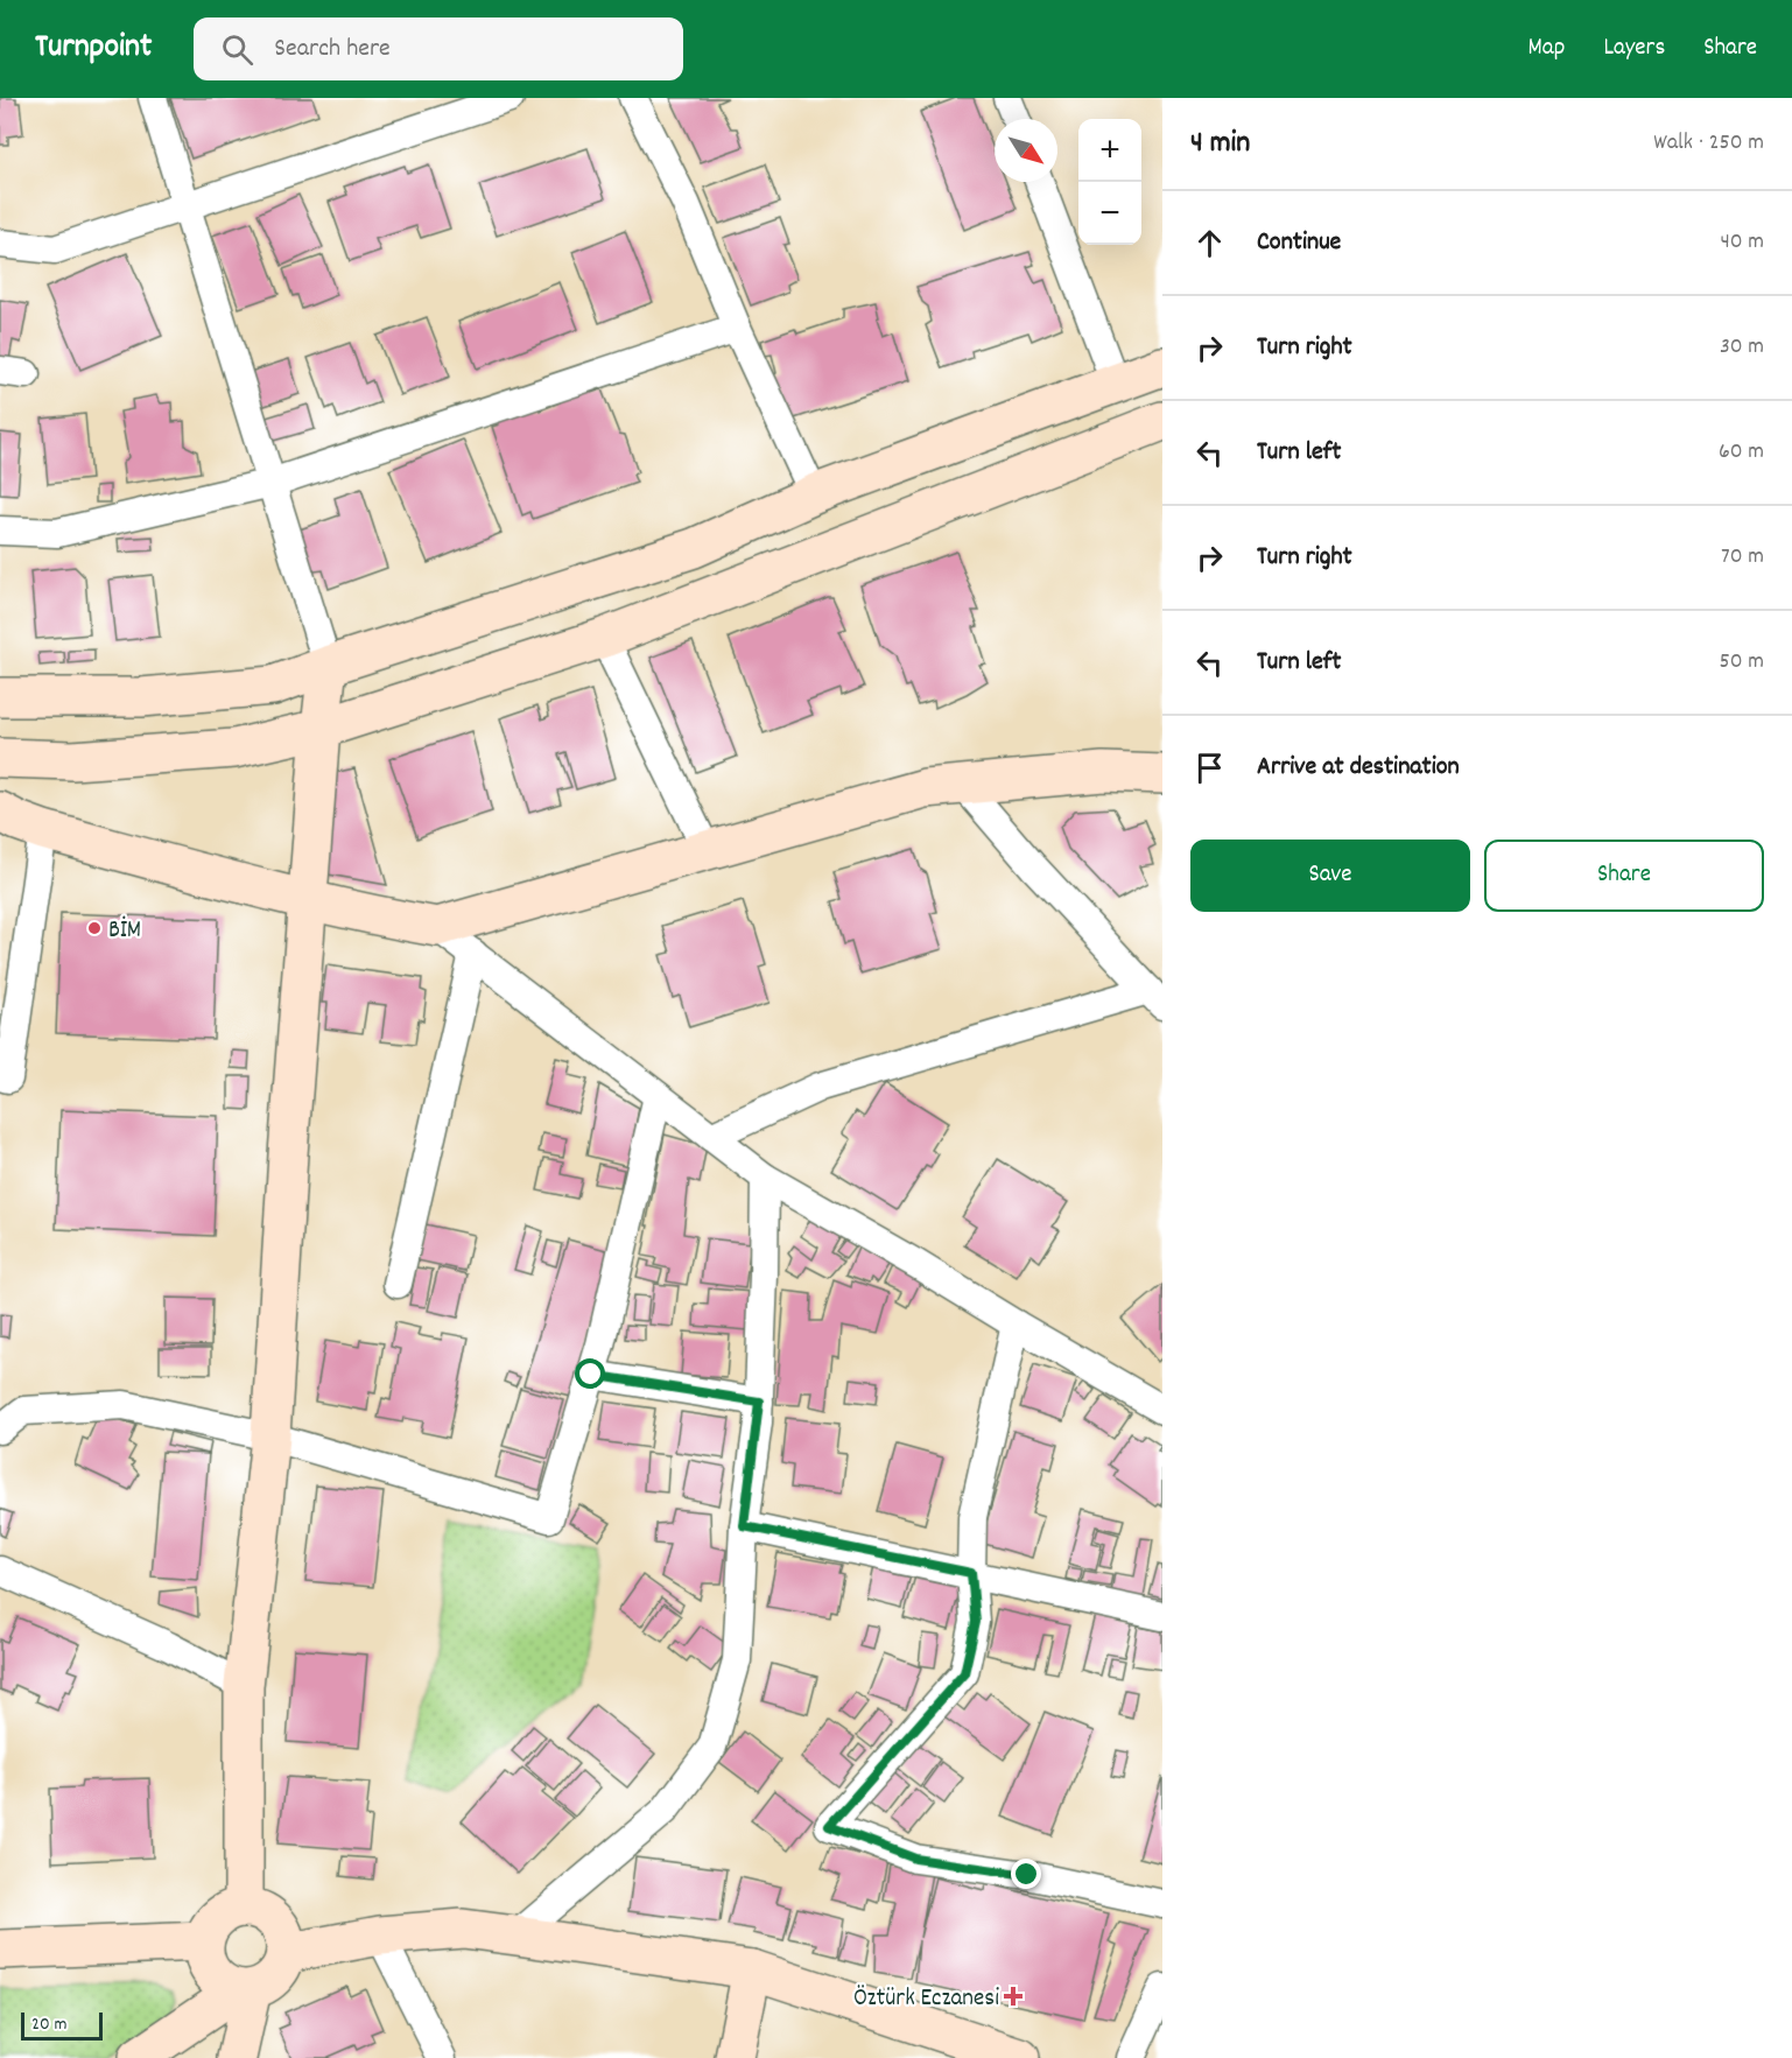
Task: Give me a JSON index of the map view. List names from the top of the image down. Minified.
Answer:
{"places":{"other":["BİM"],"health":["Öztürk Eczanesi"]},"scale_bar":"20 m","north":"bottom right","page":{"header":"Turnpoint","search":"Search here","nav":["Map","Layers","Share"],"heading":["4 min","Walk · 250 m"],"map_buttons":["+","−"],"list":[["Continue","40 m"],["Turn right","30 m"],["Turn left","60 m"],["Turn right","70 m"],["Turn left","50 m"],"Arrive at destination"],"buttons":["Save","Share"],"scale":"20 m"}}
